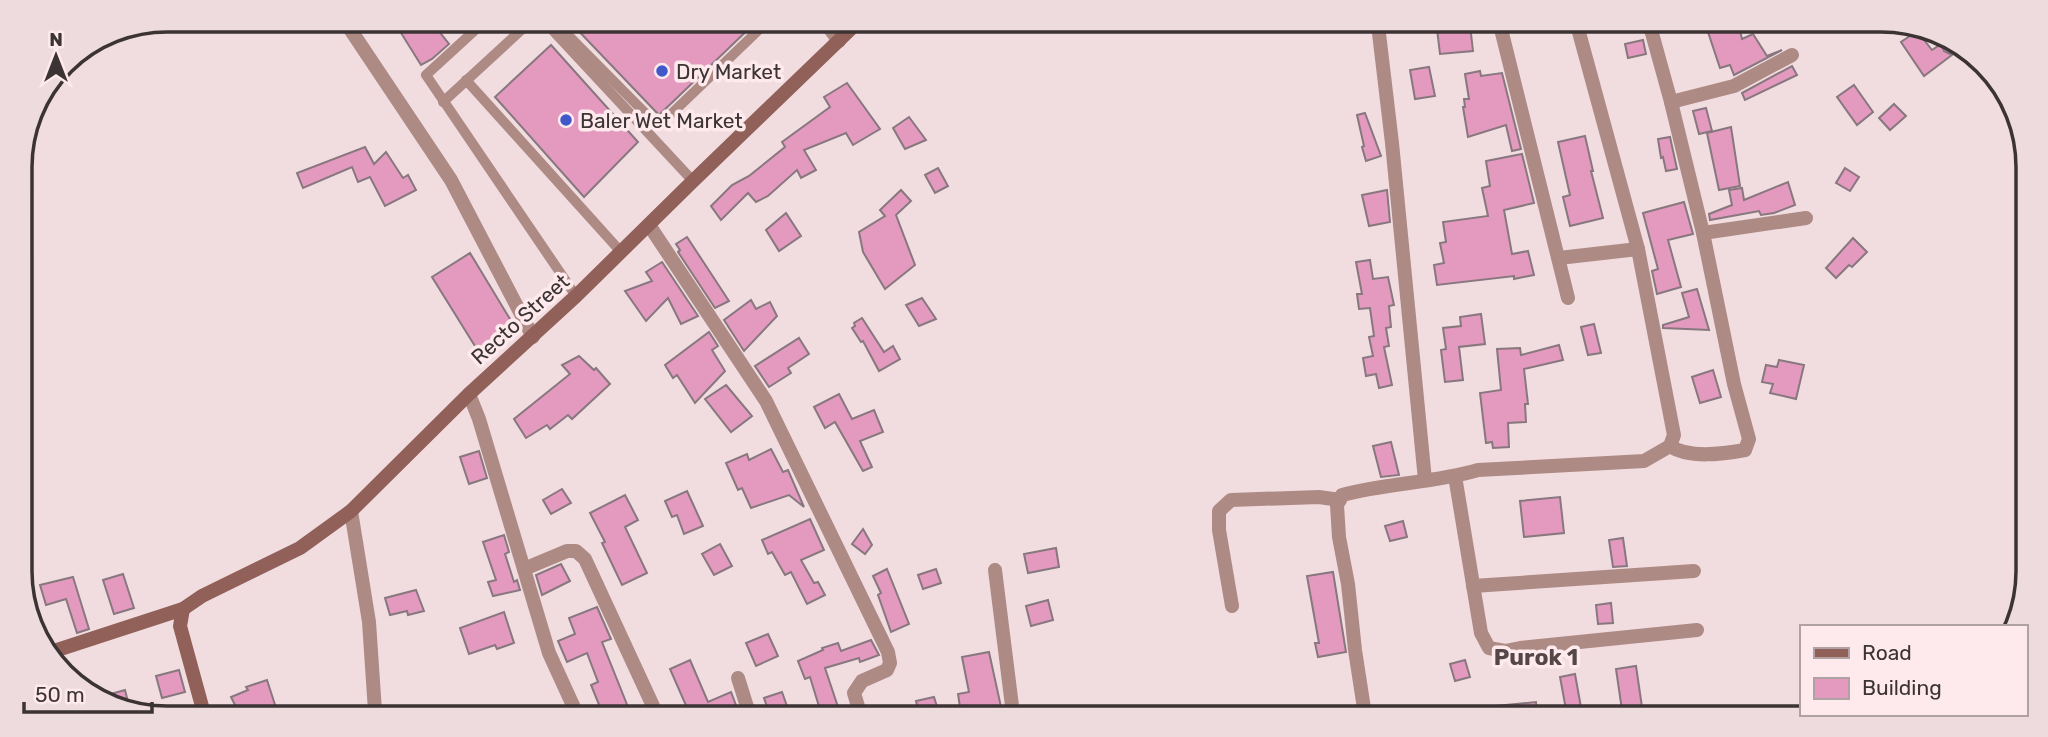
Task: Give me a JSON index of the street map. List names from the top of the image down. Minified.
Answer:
{"streets":{"street":["Recto Street"]},"districts":["Purok 1"],"places":["Dry Market","Baler Wet Market"],"legend":["Road","Building"],"scale_bar":"50 m","north":"top"}
